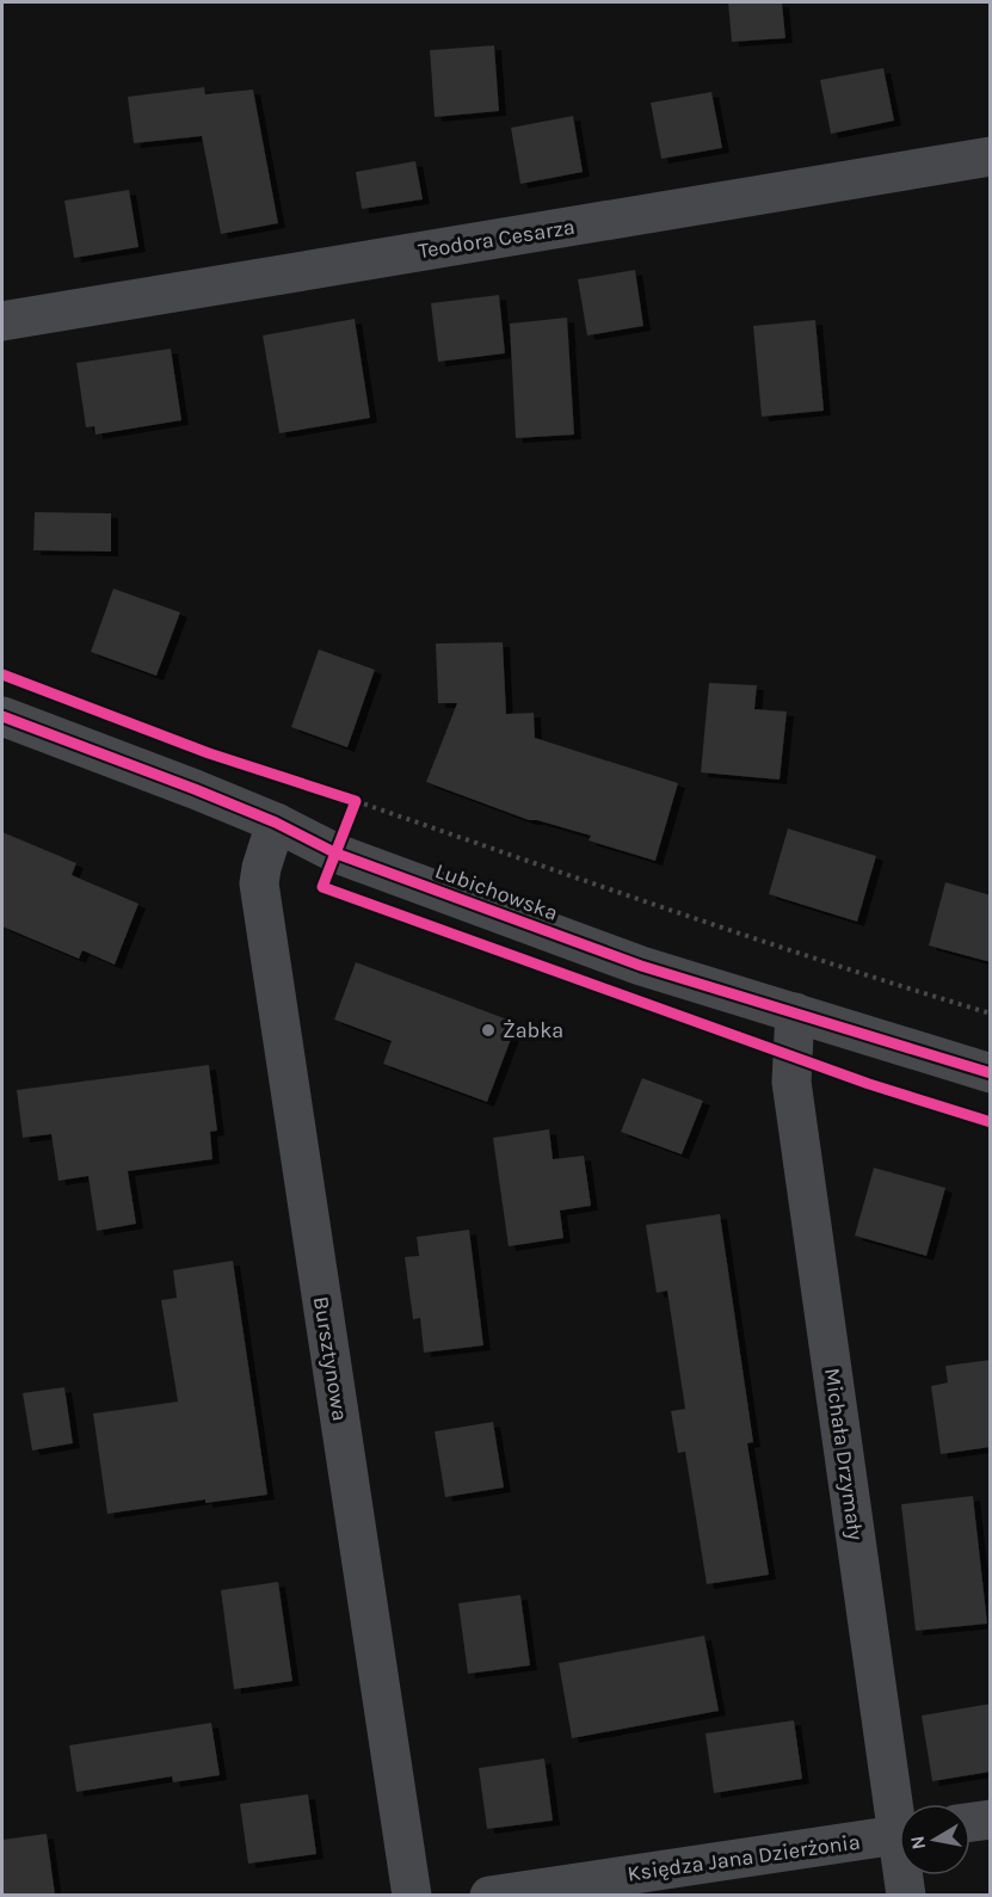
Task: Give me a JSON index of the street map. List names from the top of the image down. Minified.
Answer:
{"streets":{"street":["Teodora Cesarza","Lubichowska","Bursztynowa","Michała Drzymały","Księdza Jana Dzierżonia"]},"crossings":[["Lubichowska","Bursztynowa"],["Lubichowska","Michała Drzymały"]],"places":["Żabka"],"north":"left"}
